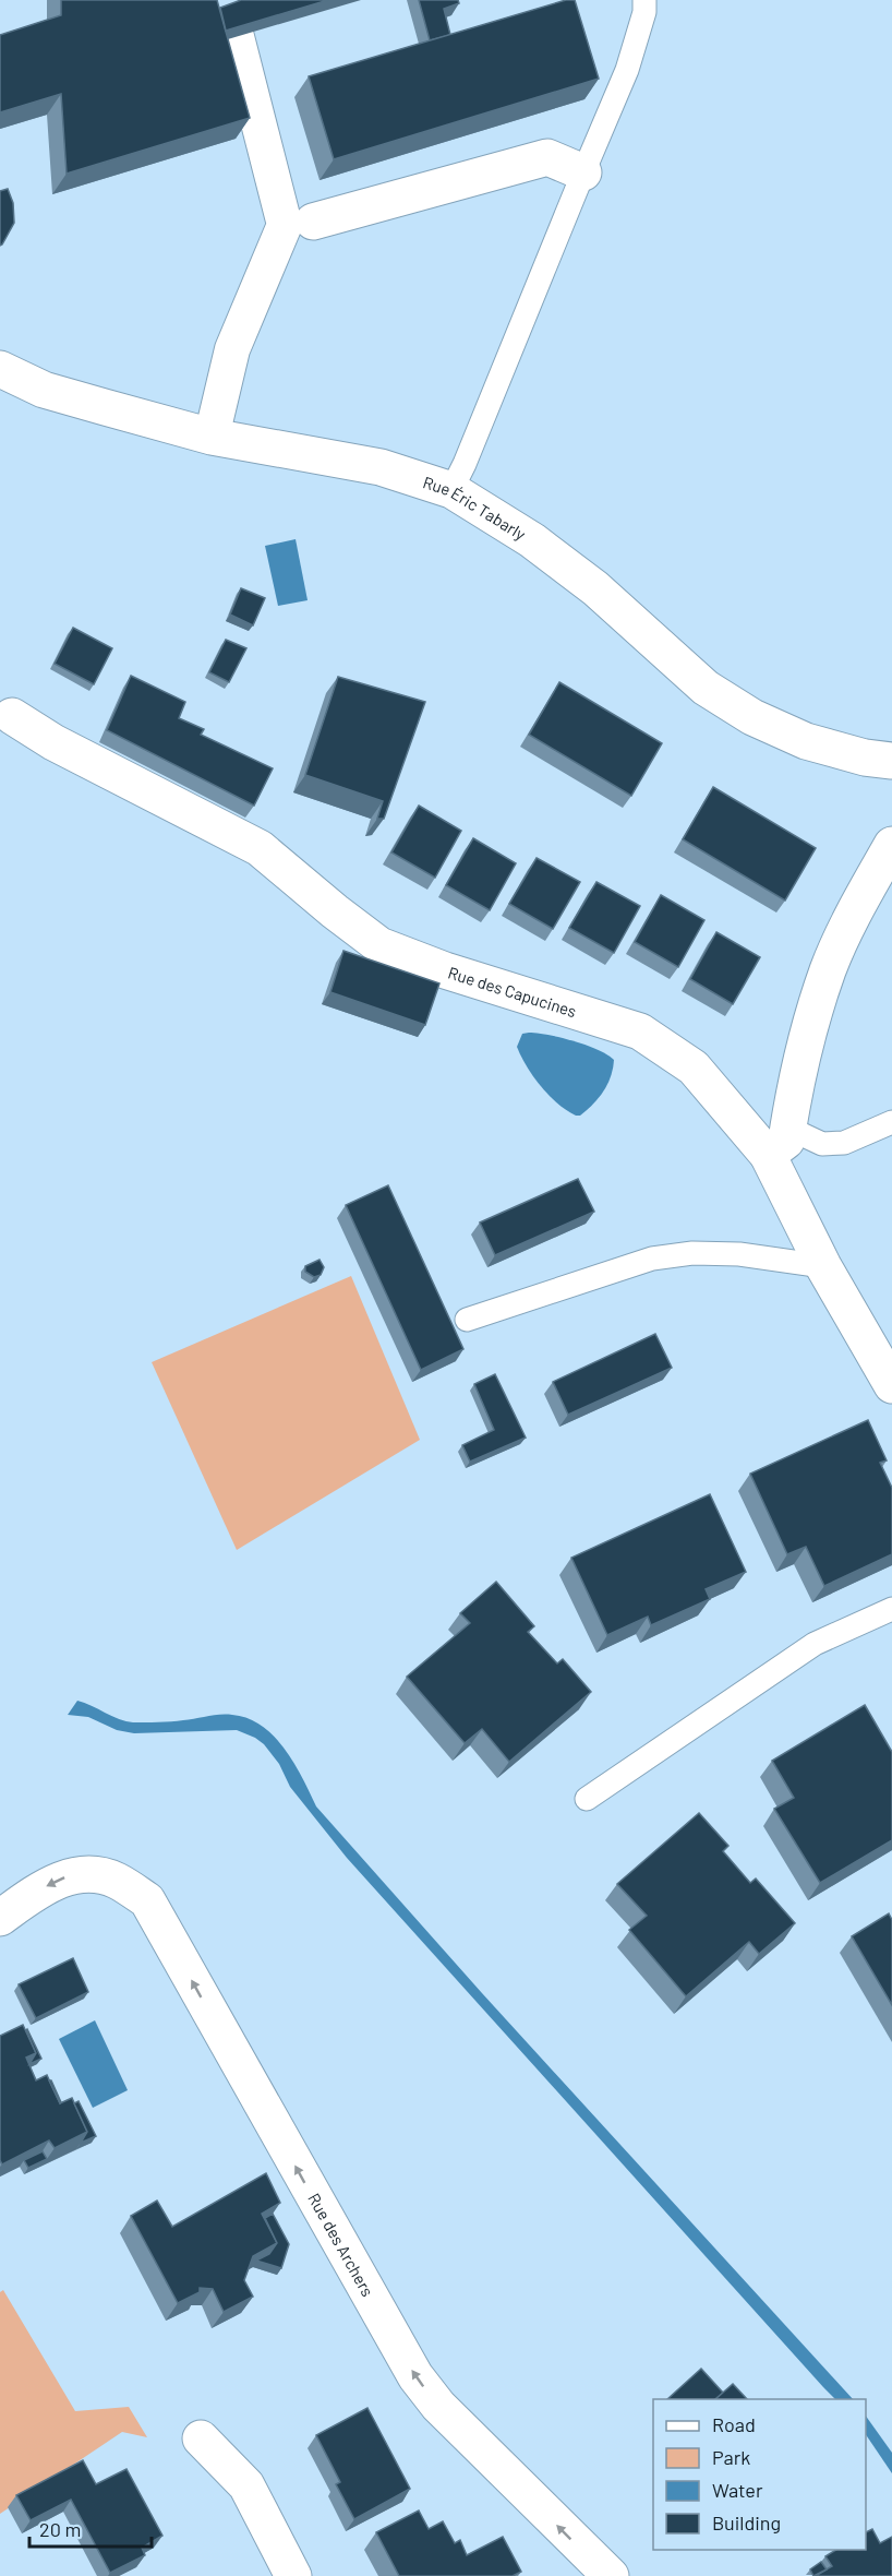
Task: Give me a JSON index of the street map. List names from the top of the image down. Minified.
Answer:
{"streets":{"street":["Rue Éric Tabarly","Rue des Capucines","Rue des Archers"]},"one_way":["Rue des Archers"],"legend":["Road","Park","Water","Building"],"scale_bar":"20 m"}
